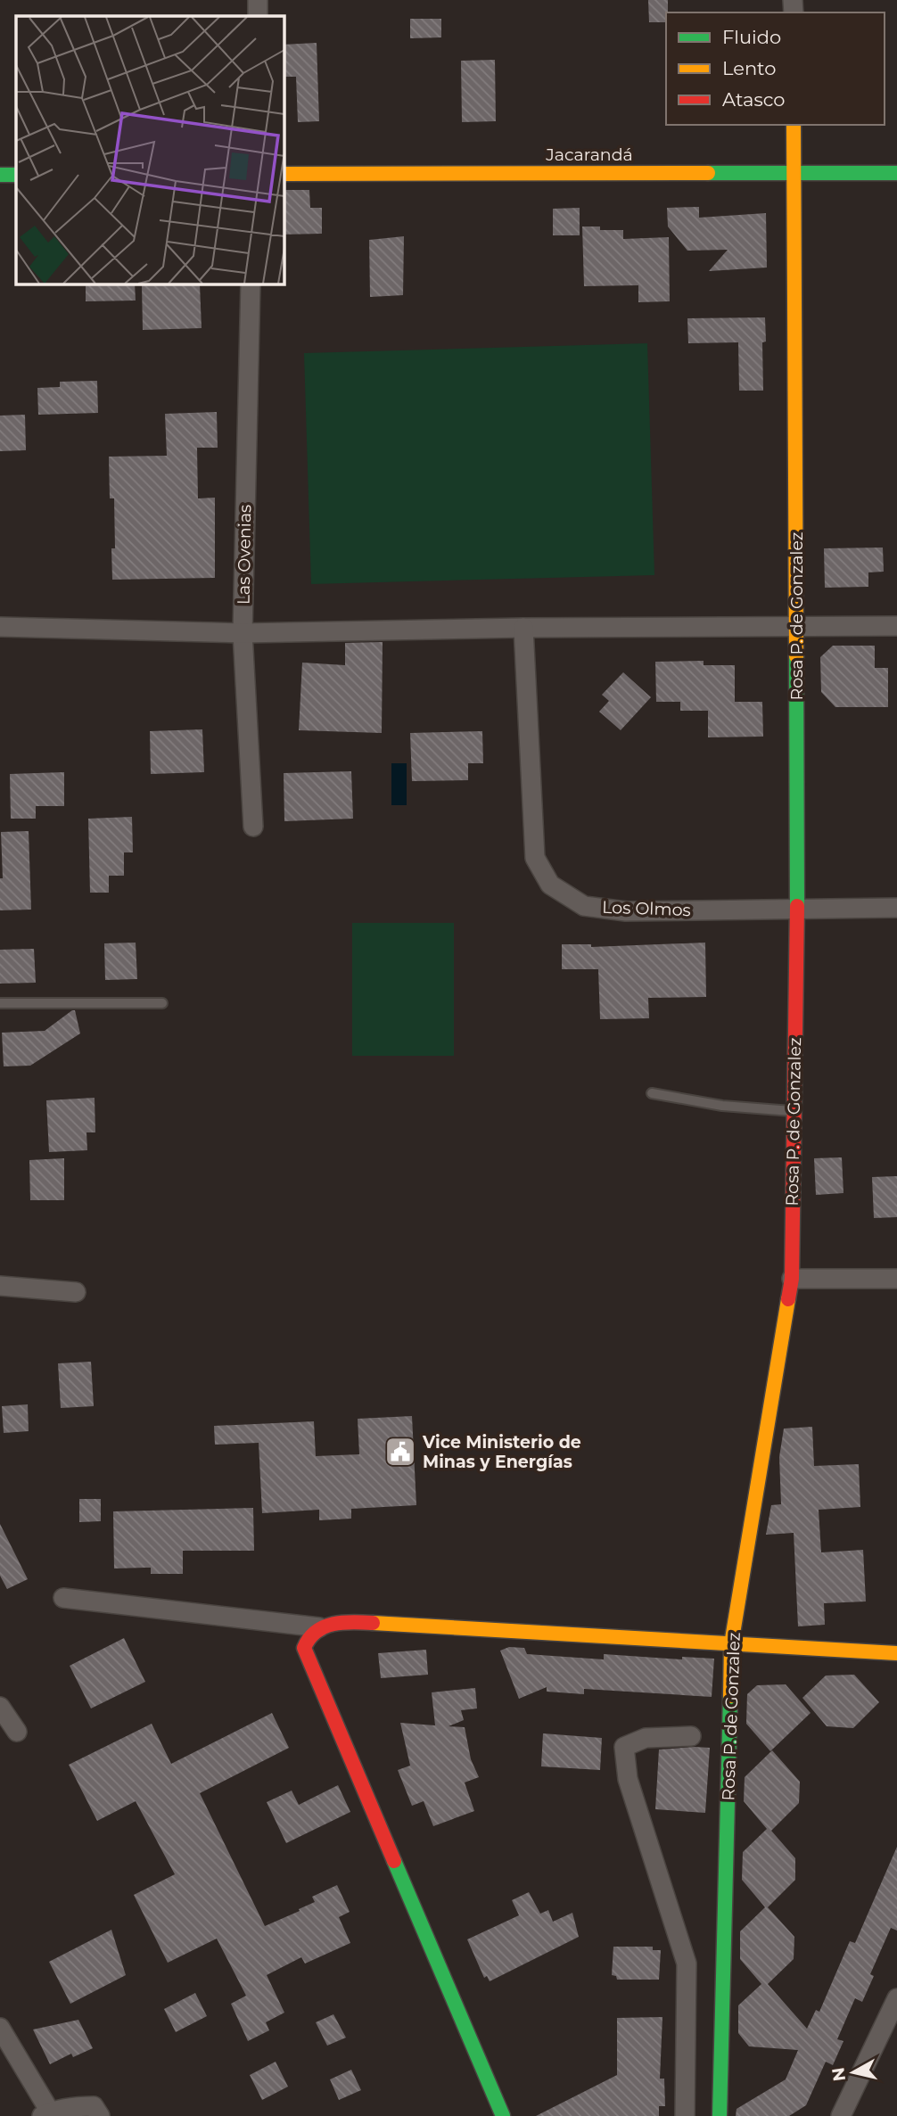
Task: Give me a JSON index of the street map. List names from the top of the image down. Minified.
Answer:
{"streets":{"street":["Jacarandá","Las Ovenias","Rosa P. de Gonzalez","Los Olmos"]},"crossings":[["Jacarandá","Rosa P. de Gonzalez"],["Rosa P. de Gonzalez","Los Olmos"]],"places":{"public building":["Vice Ministerio de Minas y Energías"]},"legend":["Fluido","Lento","Atasco"],"north":"left"}
